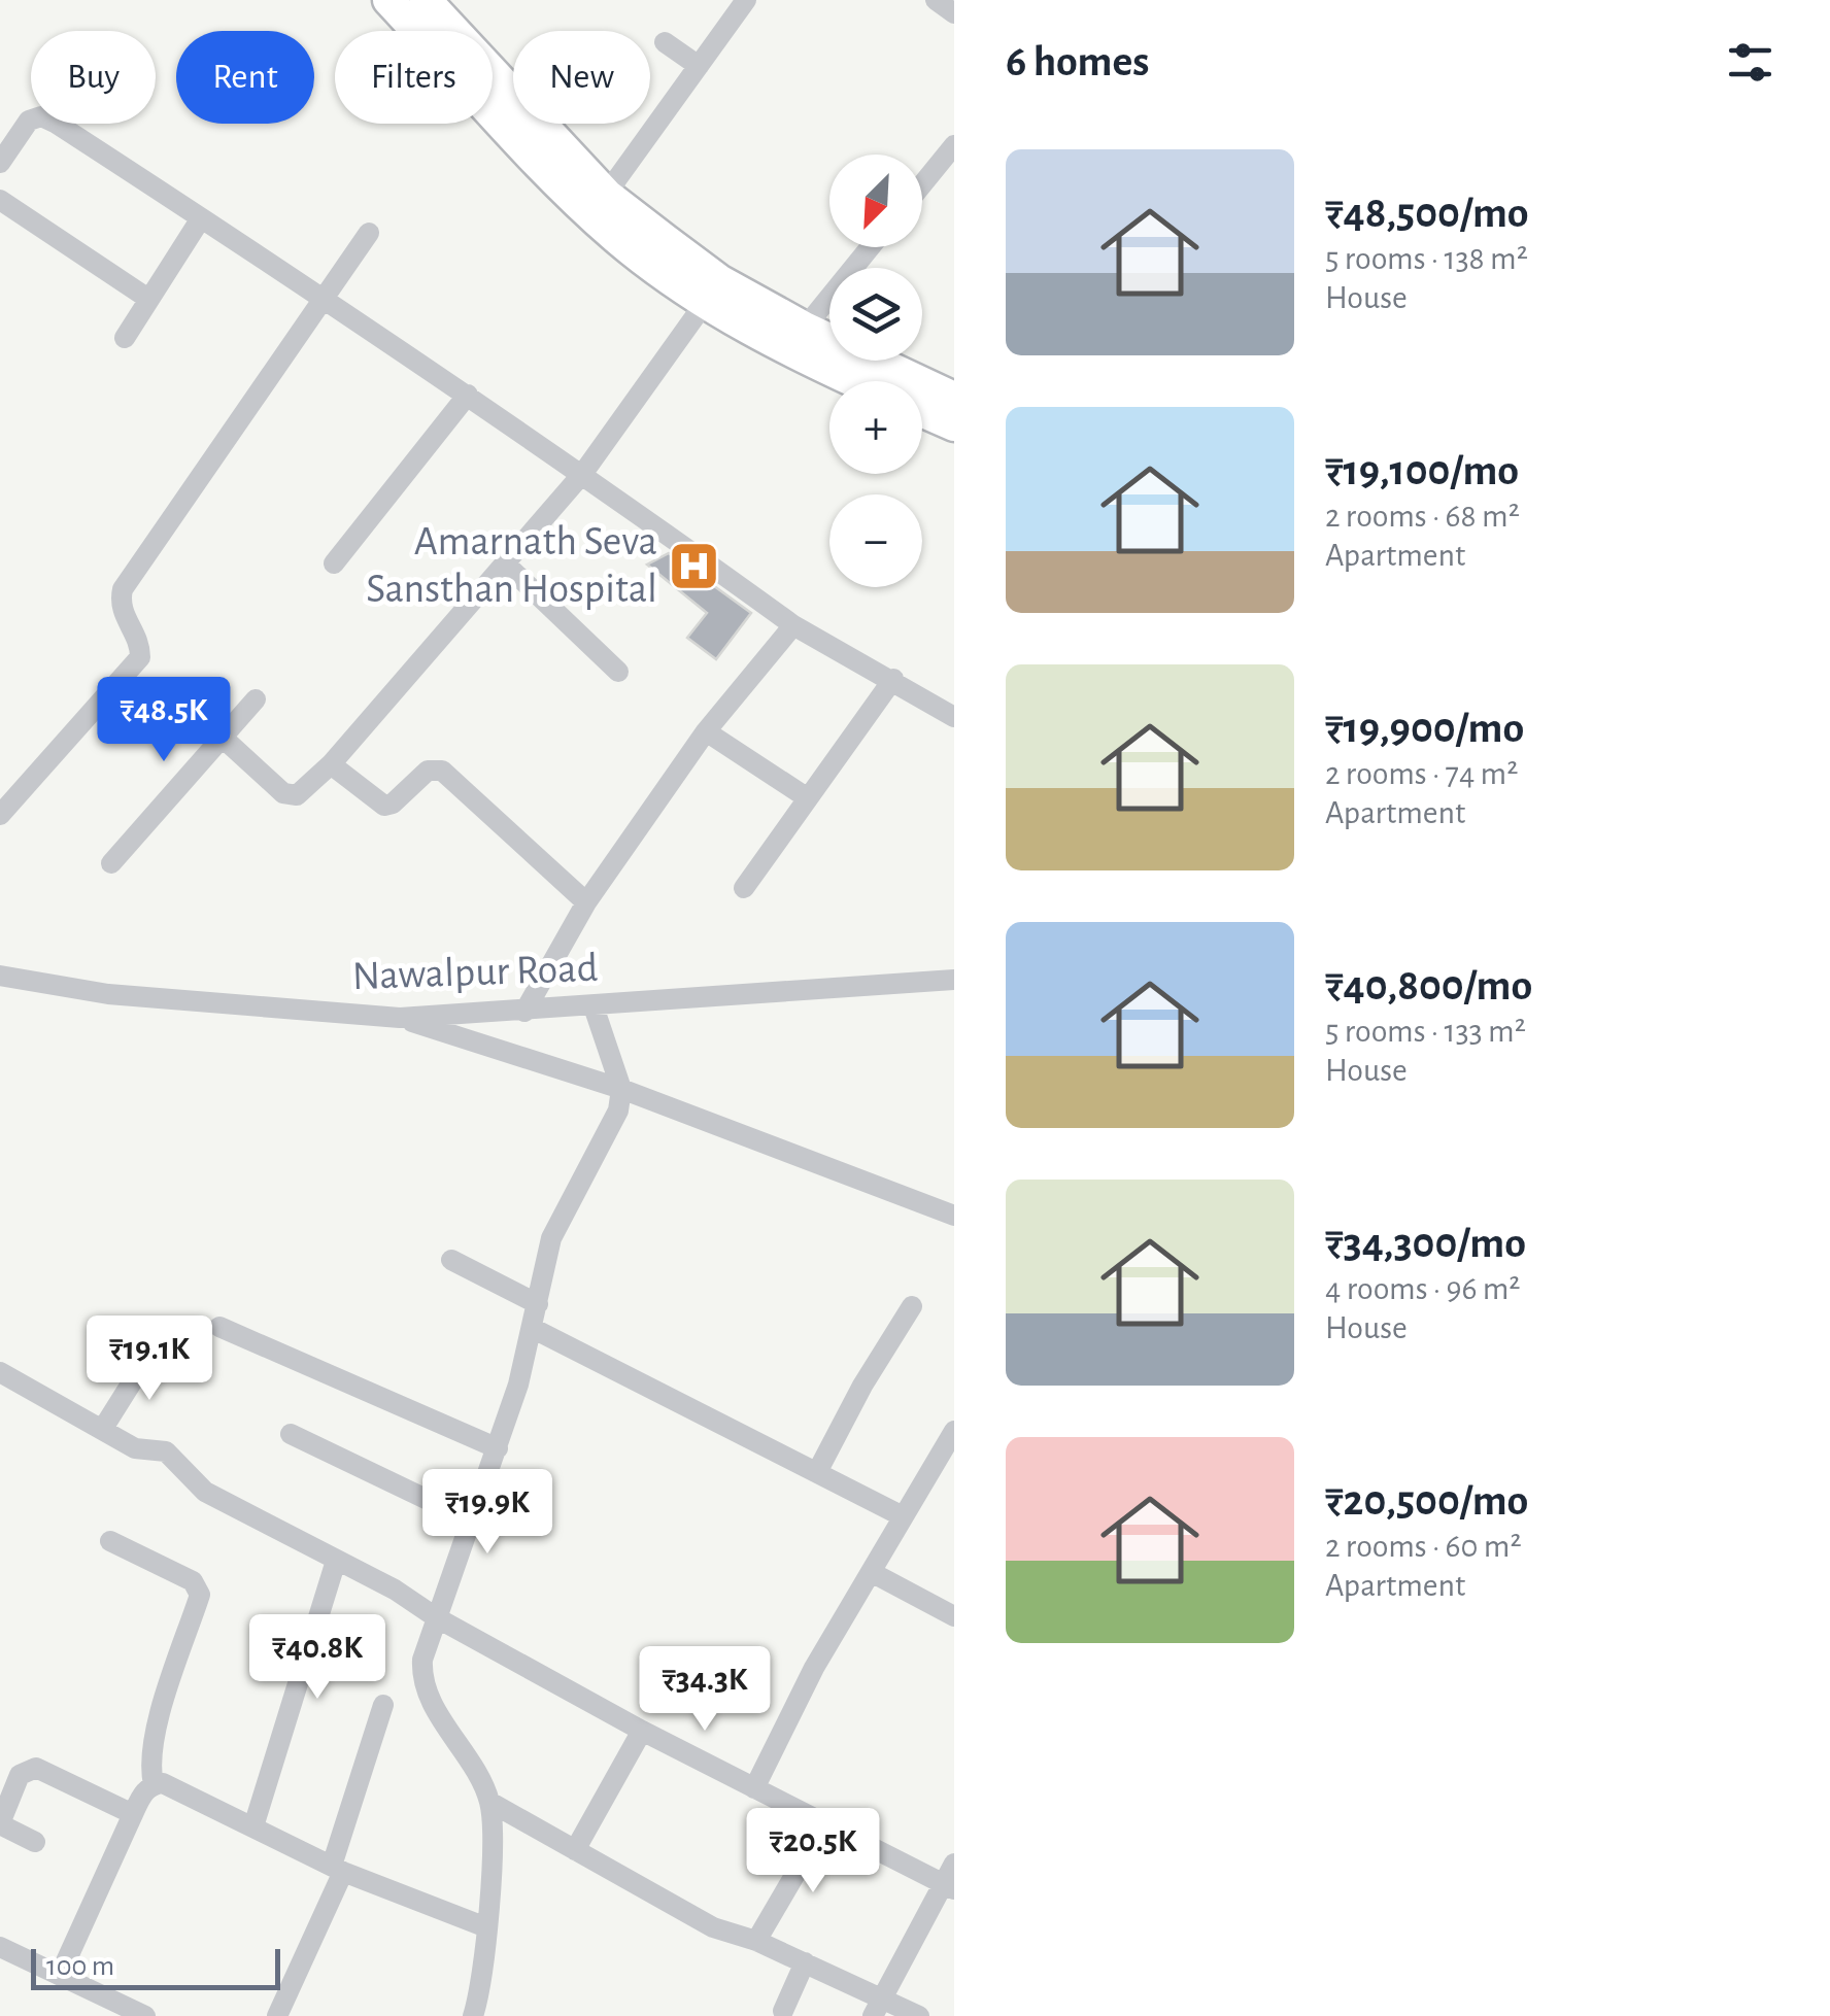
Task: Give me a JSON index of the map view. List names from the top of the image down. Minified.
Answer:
{"streets":{"street":["Nawalpur Road"]},"places":{"hospital":["Amarnath Seva Sansthan Hospital"]},"scale_bar":"100 m","north":"bottom left","page":{"heading":"6 homes","chip":["Buy","Rent","Filters","New"],"list":[{"name":"₹48,500/mo","note":"5 rooms · 138 m² · House"},{"name":"₹19,100/mo","note":"2 rooms · 68 m² · Apartment"},{"name":"₹19,900/mo","note":"2 rooms · 74 m² · Apartment"},{"name":"₹40,800/mo","note":"5 rooms · 133 m² · House"},{"name":"₹34,300/mo","note":"4 rooms · 96 m² · House"},{"name":"₹20,500/mo","note":"2 rooms · 60 m² · Apartment"}],"map_buttons":["+","−"],"price":["₹48.5K","₹19.1K","₹19.9K","₹40.8K","₹34.3K","₹20.5K"],"scale":"100 m"}}
